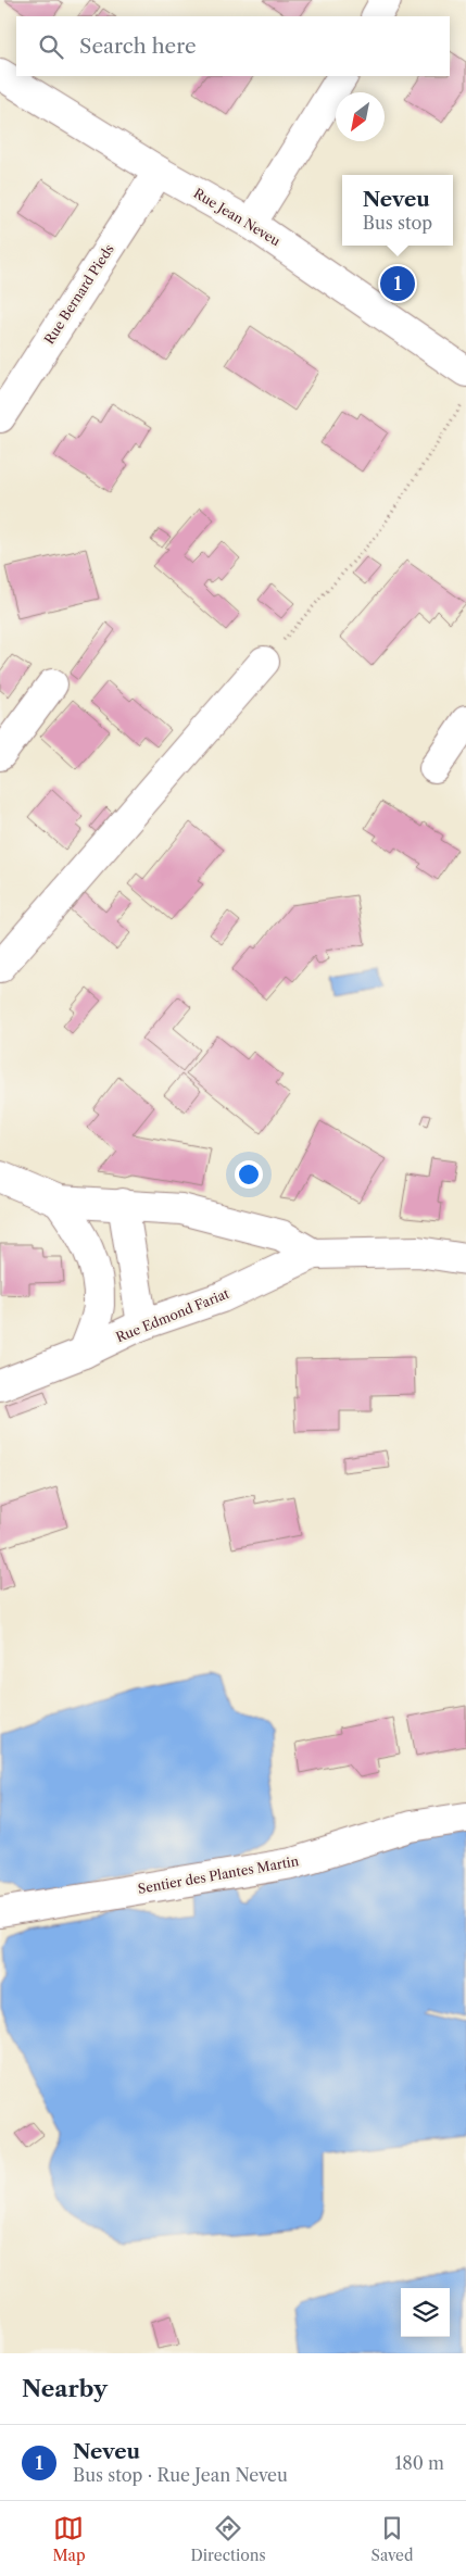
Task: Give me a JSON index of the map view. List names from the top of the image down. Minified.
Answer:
{"streets":{"street":["Rue Jean Neveu","Rue Bernard Pieds","Rue Edmond Fariat","Sentier des Plantes Martin"]},"crossings":[["Rue Jean Neveu","Rue Bernard Pieds"]],"north":"bottom left","page":{"search":"Search here","popup":["Neveu","Bus stop"],"pins":"1","heading":"Nearby","list":[{"mark":"1","name":"Neveu","note":"Bus stop · Rue Jean Neveu","value":"180 m"}],"nav":["Map","Directions","Saved"]}}
